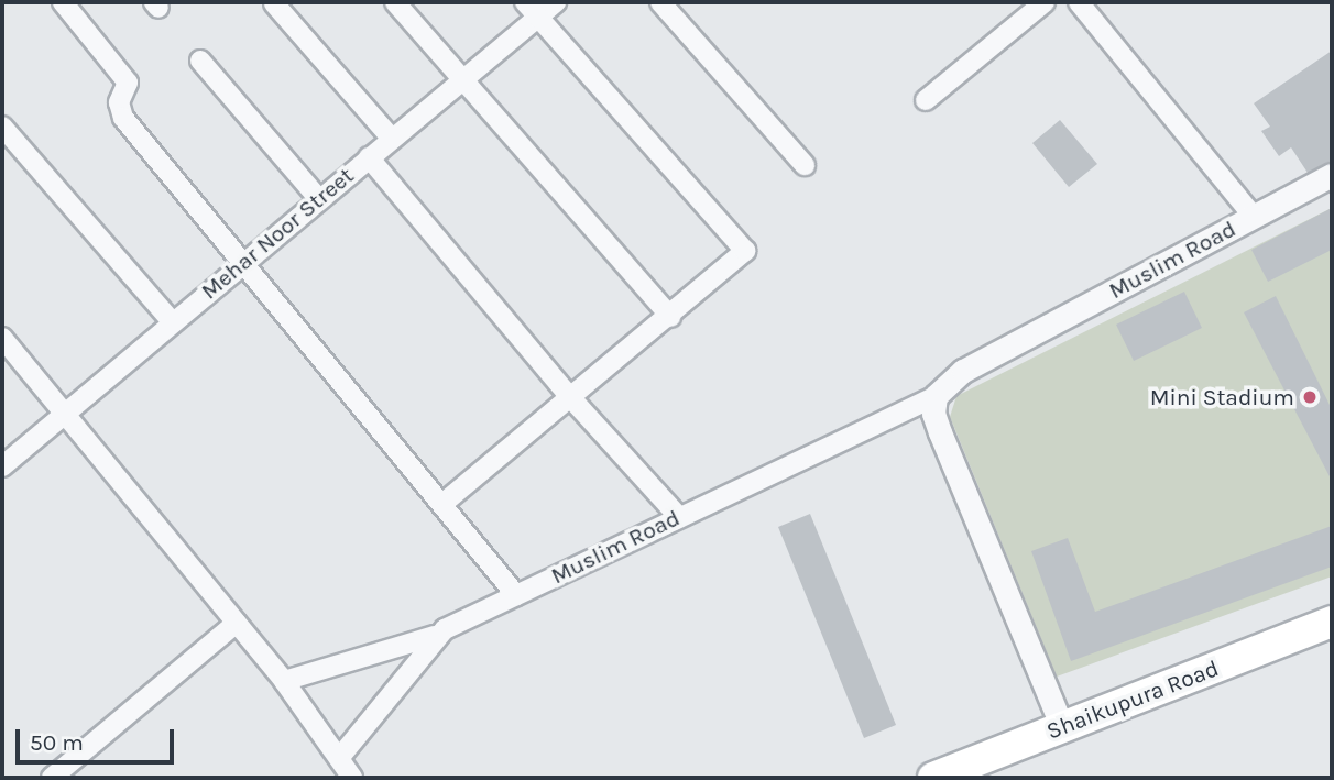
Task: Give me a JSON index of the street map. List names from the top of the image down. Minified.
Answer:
{"streets":{"main road":["Shaikupura Road"],"street":["Mehar Noor Street","Muslim Road"]},"places":["Mini Stadium"],"scale_bar":"50 m"}
